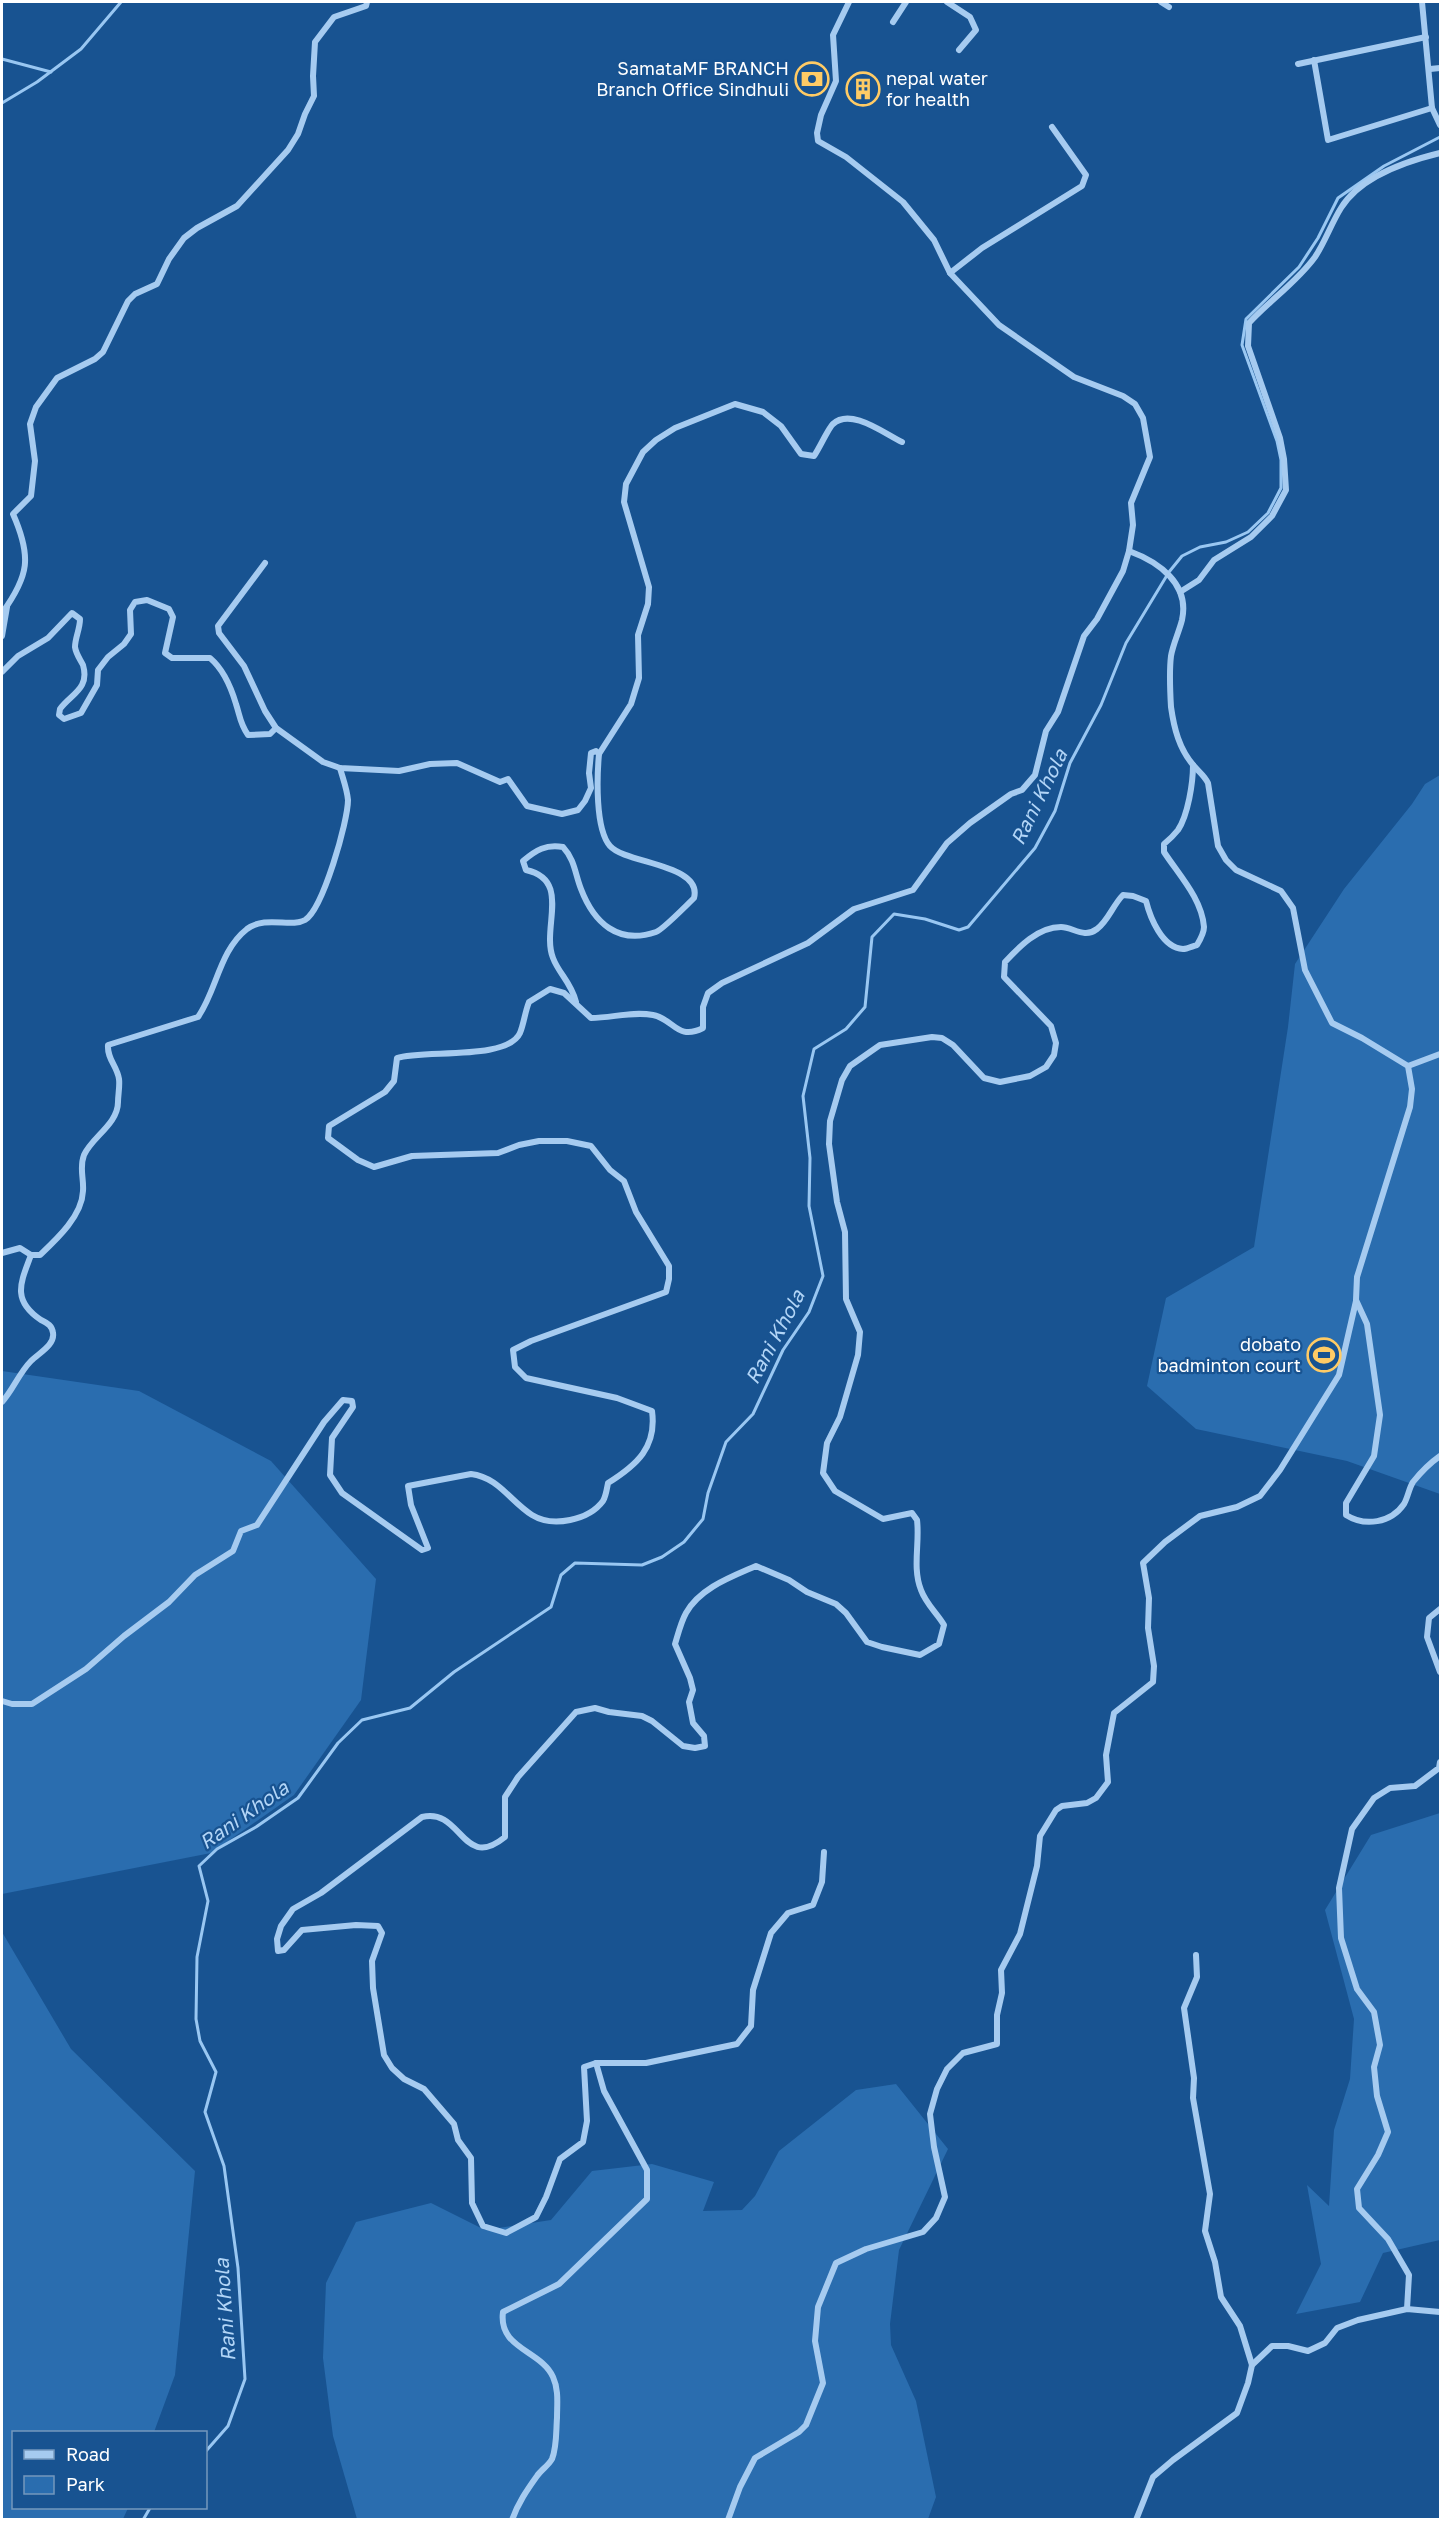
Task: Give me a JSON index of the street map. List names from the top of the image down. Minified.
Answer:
{"water":["Rani Khola"],"places":{"bank":["SamataMF BRANCH Branch Office Sindhuli"],"building":["nepal water for health"],"sports":["dobato badminton court"]},"legend":["Road","Park"]}
